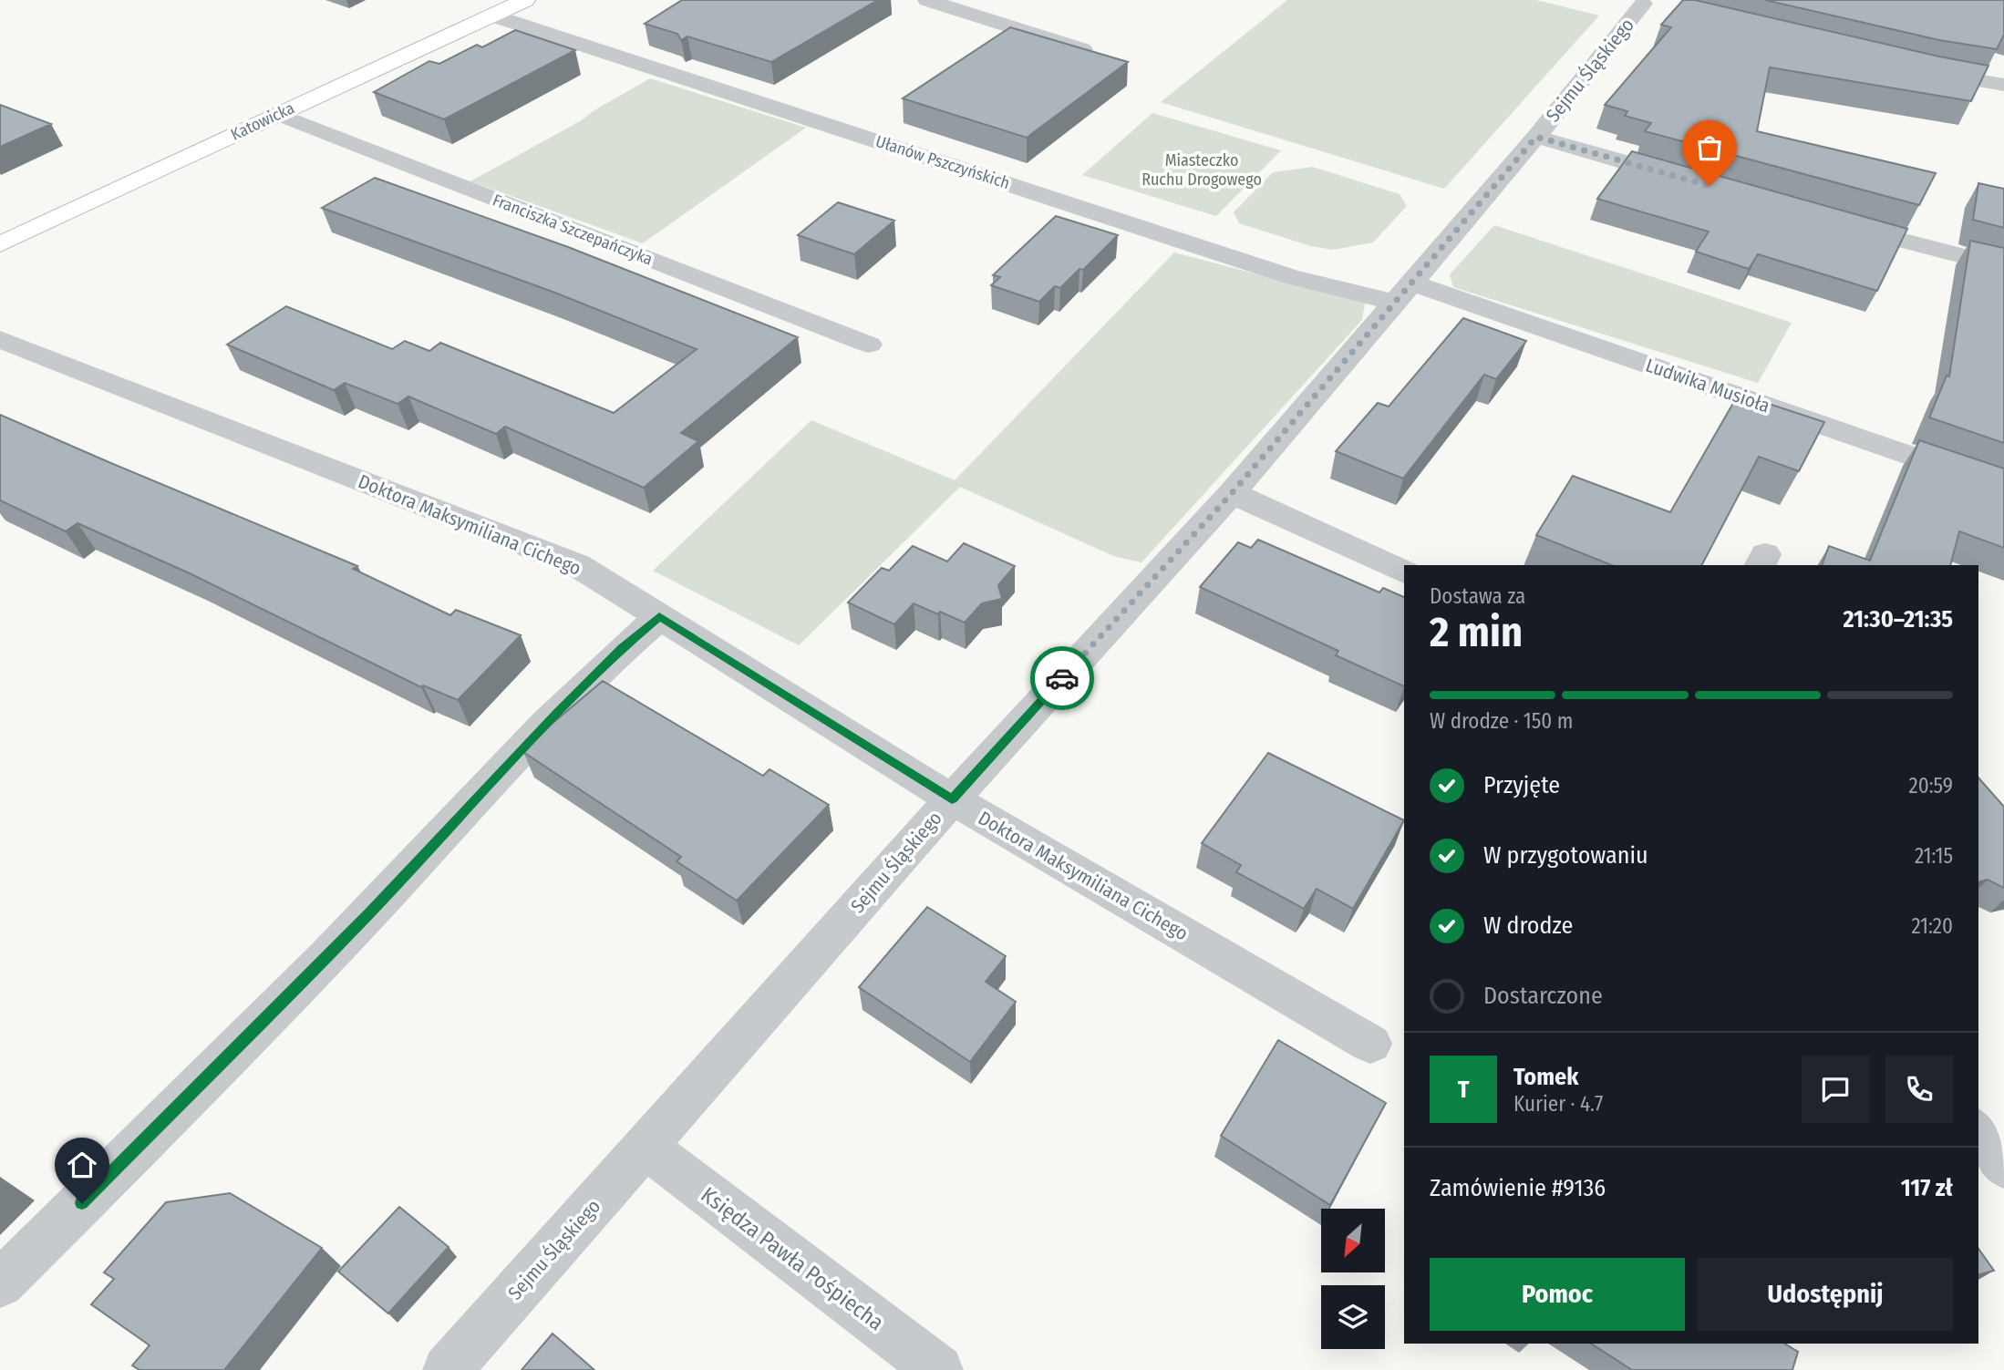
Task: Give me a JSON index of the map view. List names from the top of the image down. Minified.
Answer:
{"streets":{"street":["Sejmu Śląskiego","Katowicka","Ułanów Pszczyńskich","Franciszka Szczepańczyka","Ludwika Musioła","Doktora Maksymiliana Cichego","Księdza Pawła Pośpiecha"]},"crossings":[["Sejmu Śląskiego","Ułanów Pszczyńskich"],["Sejmu Śląskiego","Ludwika Musioła"],["Sejmu Śląskiego","Doktora Maksymiliana Cichego"],["Sejmu Śląskiego","Księdza Pawła Pośpiecha"],["Katowicka","Ułanów Pszczyńskich"],["Katowicka","Franciszka Szczepańczyka"],["Ułanów Pszczyńskich","Ludwika Musioła"]],"parks":["Miasteczko Ruchu Drogowego"],"north":"bottom left","page":{"heading":["2 min","Dostawa za","21:30–21:35"],"panel":["Tomek","Kurier · 4.7","Zamówienie #9136","117 zł"],"bar":"W drodze · 150 m","list":[["Przyjęte","20:59"],["W przygotowaniu","21:15"],["W drodze","21:20"],"Dostarczone"],"round":"T","buttons":["Pomoc","Udostępnij"]}}
